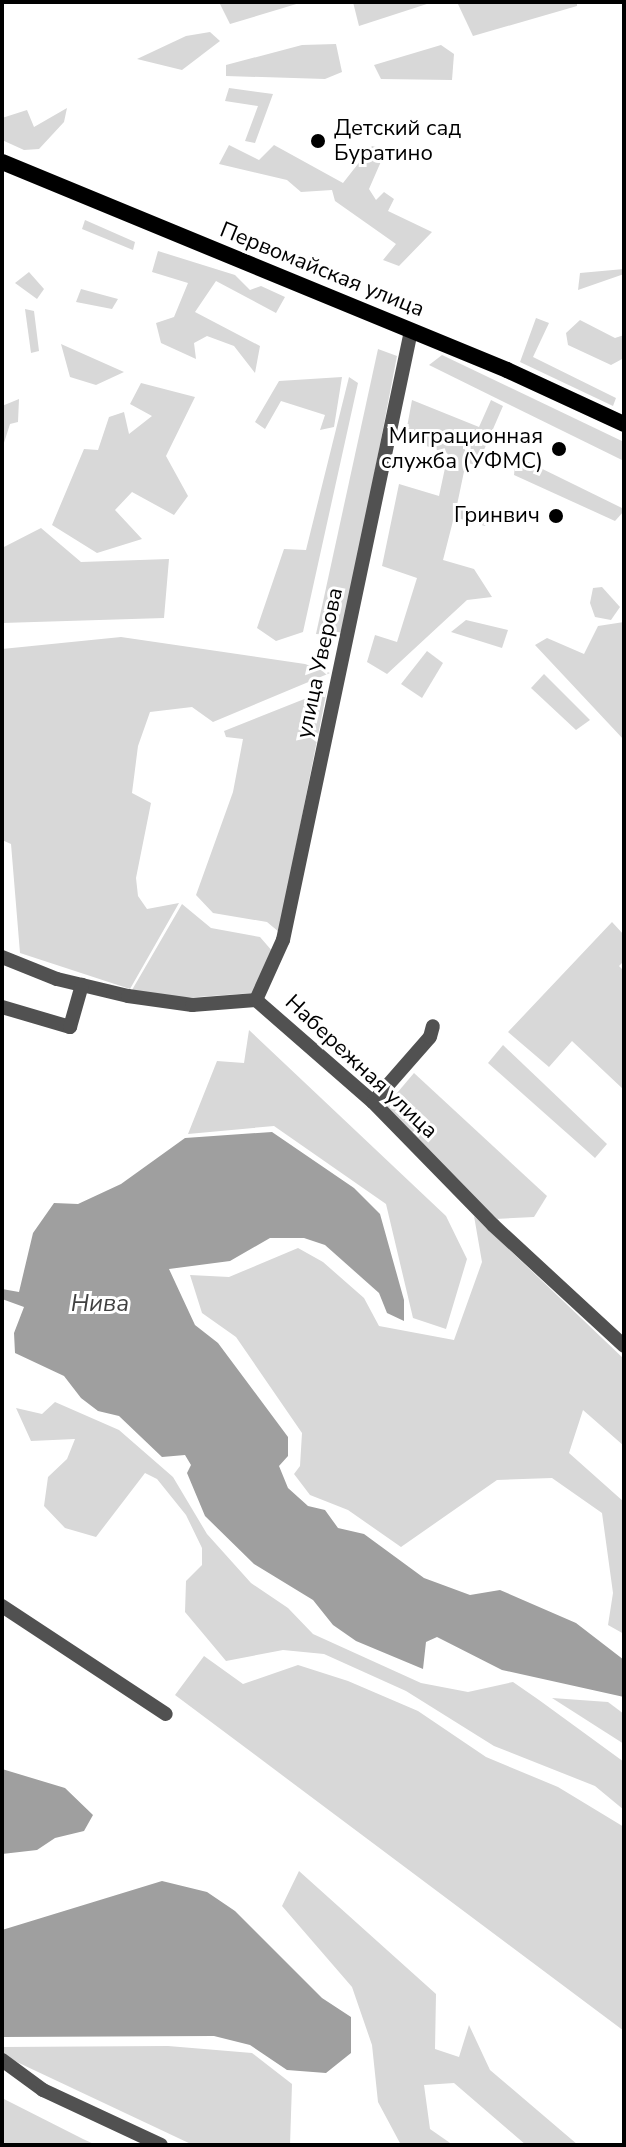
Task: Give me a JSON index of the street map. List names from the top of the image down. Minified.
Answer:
{"streets":{"main road":["Первомайская улица"],"street":["улица Уверова","Набережная улица"]},"crossings":[["Первомайская улица","улица Уверова"],["улица Уверова","Набережная улица"]],"water":["Нива"],"places":["Детский сад Буратино","Миграционная служба (УФМС)","Гринвич"]}
